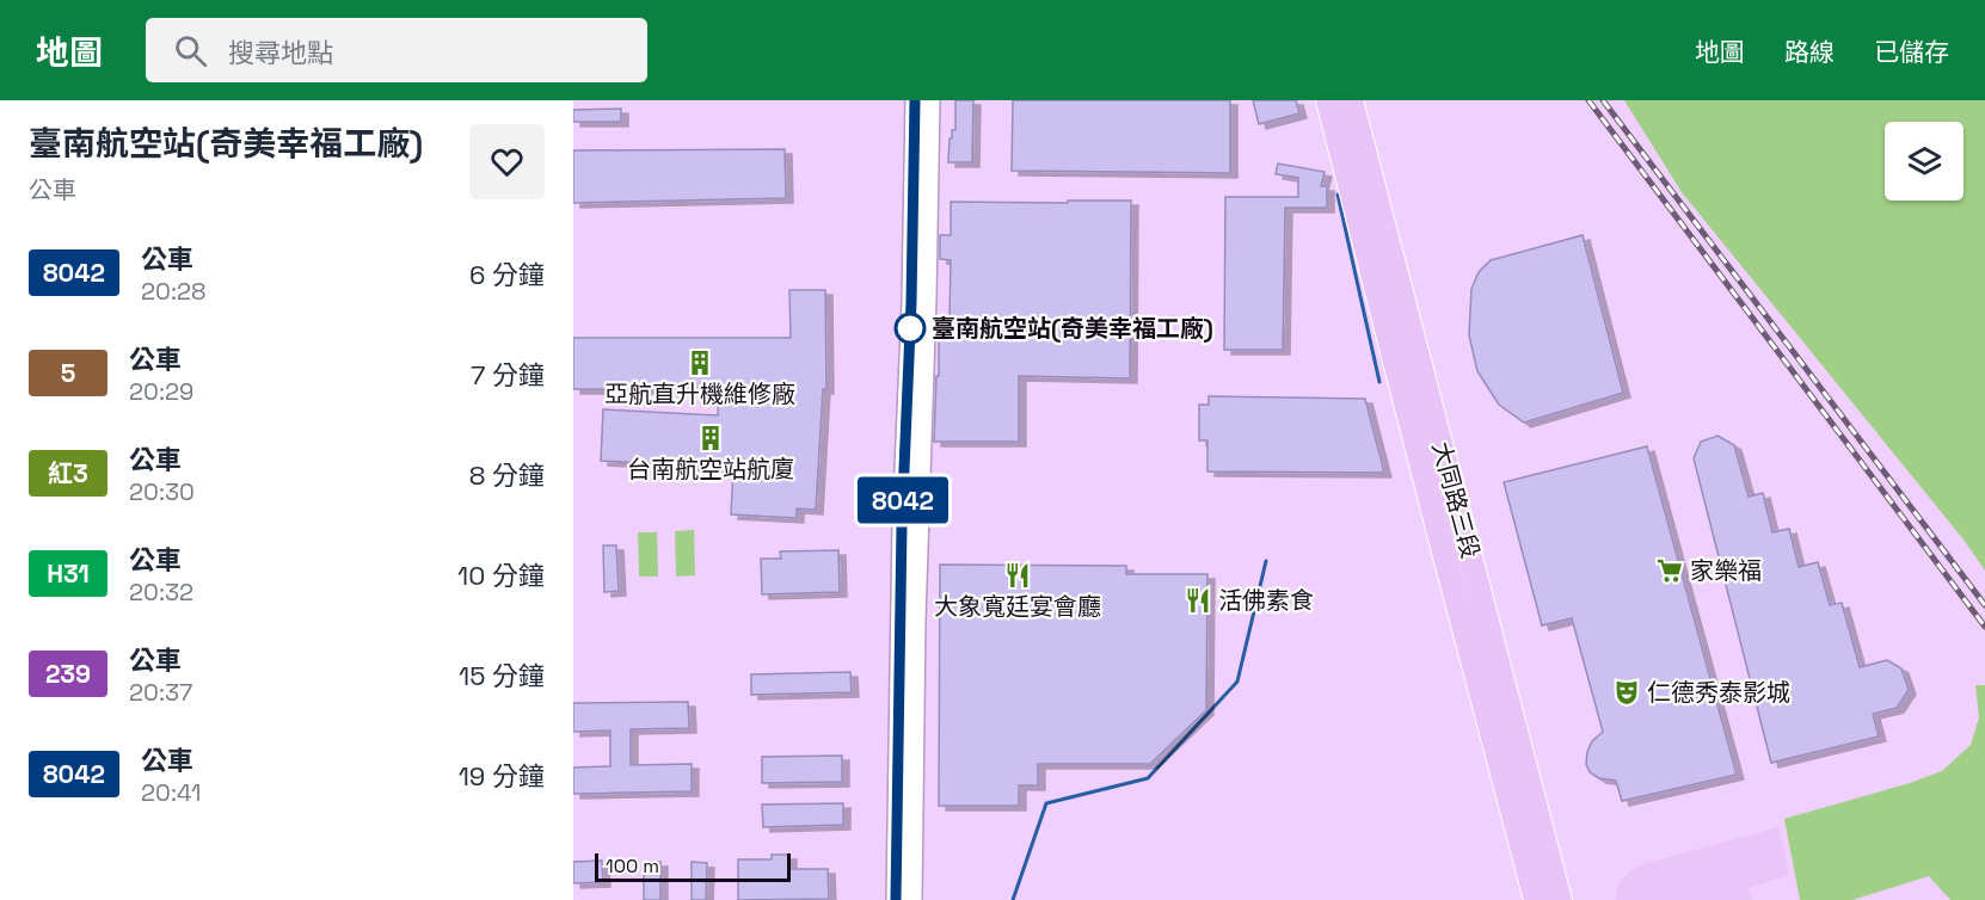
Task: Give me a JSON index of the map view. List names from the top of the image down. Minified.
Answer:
{"streets":{"main road":["大同路三段"]},"places":{"other":["臺南航空站(奇美幸福工廠)"],"building":["亞航直升機維修廠","台南航空站航廈"],"supermarket":["家樂福"],"restaurant":["大象寬廷宴會廳","活佛素食"],"theatre":["仁德秀泰影城"]},"lines":["bus line 8042"],"scale_bar":"100 m","page":{"header":"地圖","search":"搜尋地點","nav":["地圖","路線","已儲存"],"heading":["臺南航空站(奇美幸福工廠)","公車"],"on_map":"8042","list":[{"mark":"8042","name":"公車","note":"20:28","value":"6 分鐘"},{"mark":"5","name":"公車","note":"20:29","value":"7 分鐘"},{"mark":"紅3","name":"公車","note":"20:30","value":"8 分鐘"},{"mark":"H31","name":"公車","note":"20:32","value":"10 分鐘"},{"mark":"239","name":"公車","note":"20:37","value":"15 分鐘"},{"mark":"8042","name":"公車","note":"20:41","value":"19 分鐘"}],"scale":"100 m"}}
